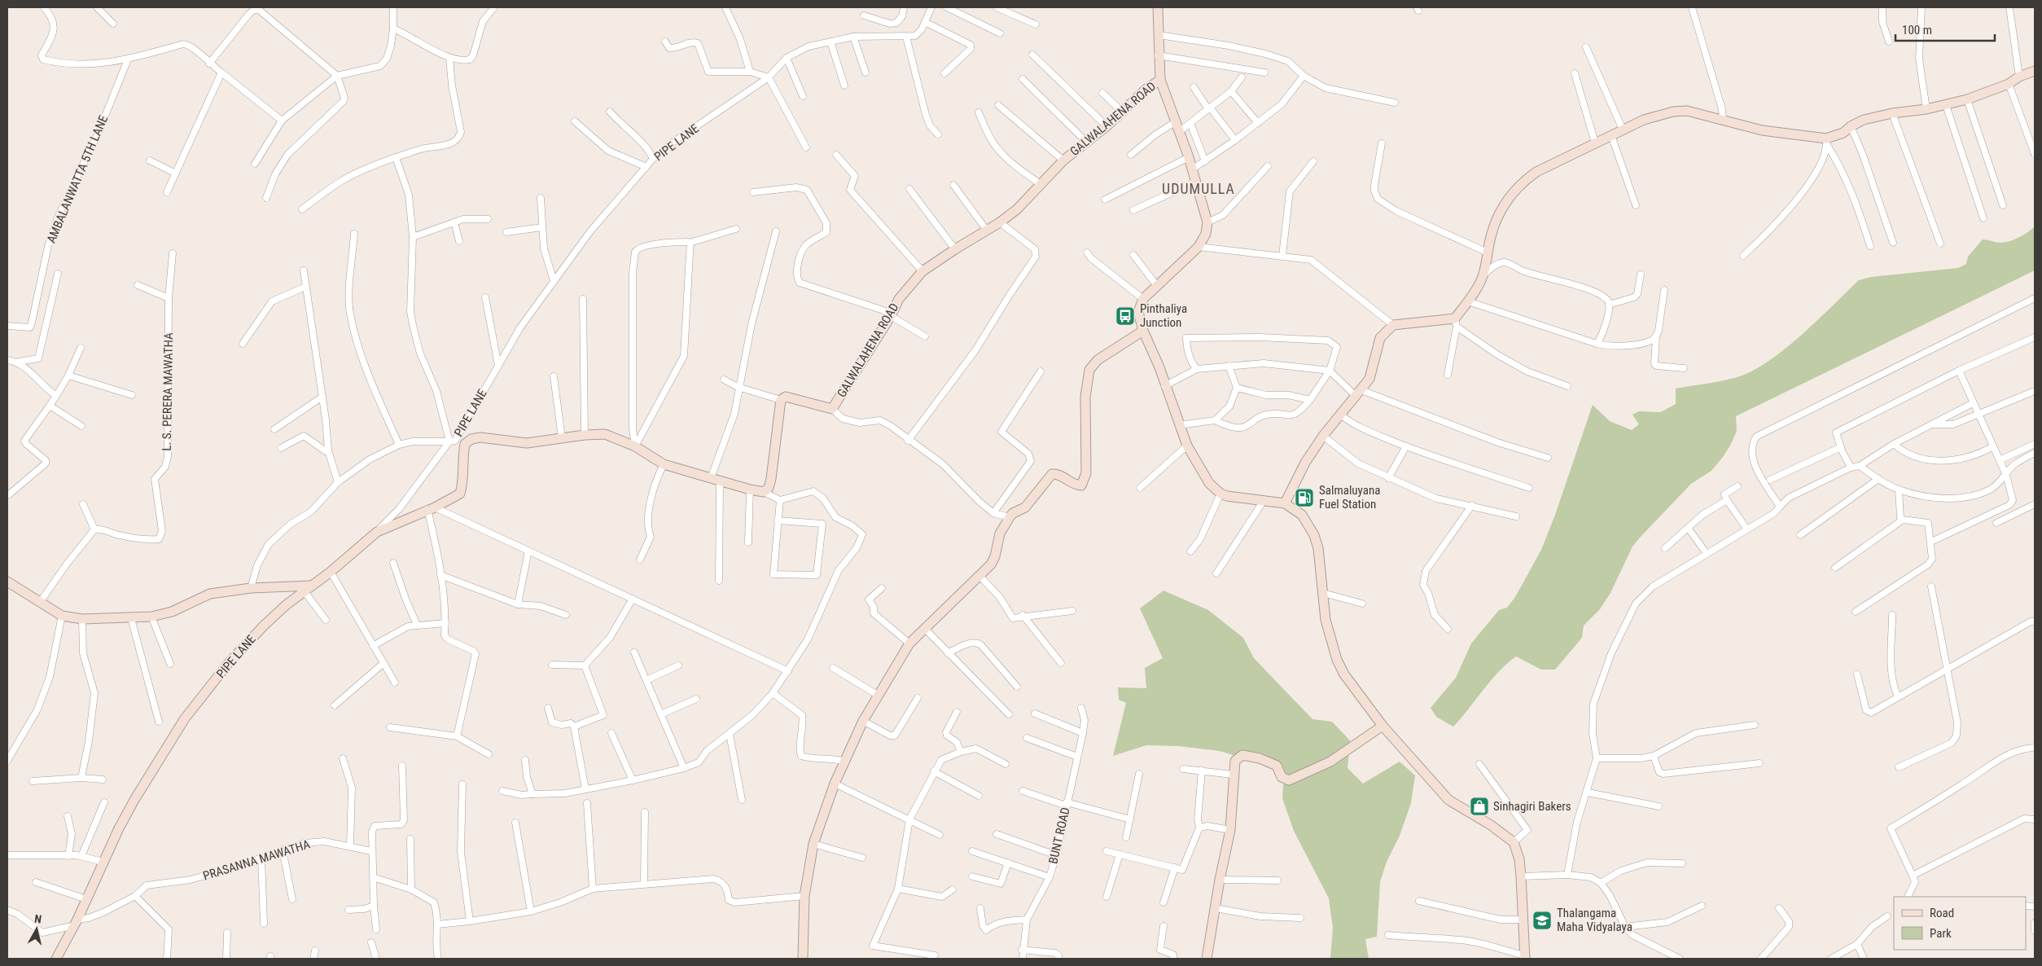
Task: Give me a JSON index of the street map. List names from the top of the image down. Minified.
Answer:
{"streets":{"street":["GALWALAHENA ROAD","PIPE LANE","AMBALANWATTA 5TH LANE","L. S. PERERA MAWATHA","BUNT ROAD","PRASANNA MAWATHA"]},"crossings":[["PIPE LANE","PRASANNA MAWATHA"]],"districts":["UDUMULLA"],"places":{"bus stop":["Pinthaliya Junction"],"fuel station":["Salmaluyana Fuel Station"],"shop":["Sinhagiri Bakers"],"school or university":["Thalangama Maha Vidyalaya"]},"legend":["Road","Park"],"scale_bar":"100 m","north":"top"}
